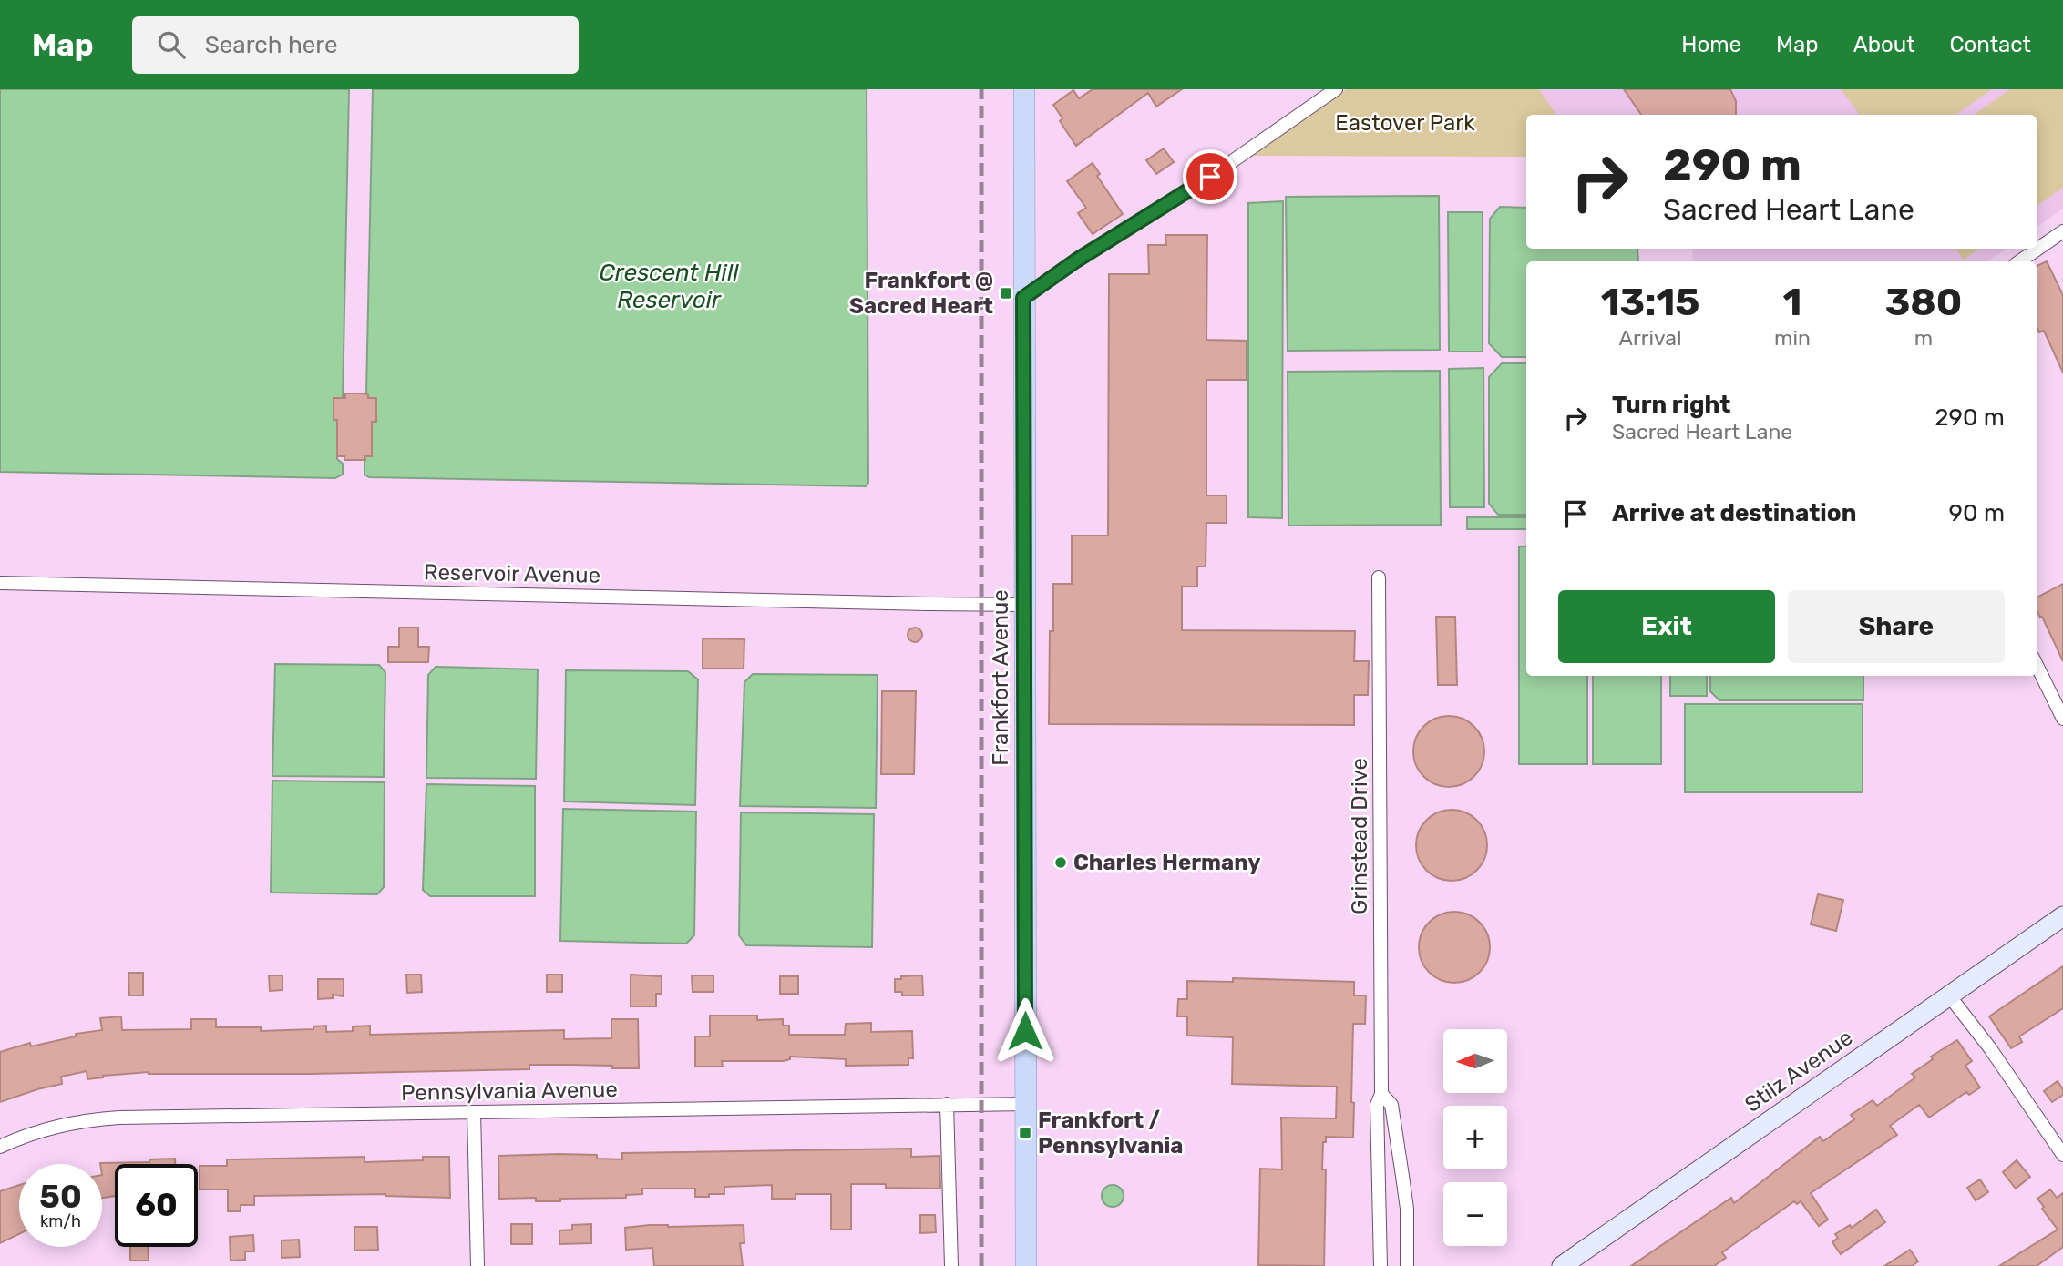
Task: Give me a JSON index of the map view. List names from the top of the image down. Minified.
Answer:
{"streets":{"main road":["Frankfort Avenue"],"street":["Reservoir Avenue","Grinstead Drive","Stilz Avenue","Pennsylvania Avenue"]},"crossings":[["Reservoir Avenue","Frankfort Avenue"],["Frankfort Avenue","Pennsylvania Avenue"]],"water":["Crescent Hill Reservoir"],"parks":["Eastover Park"],"places":{"transit":["Frankfort @ Sacred Heart","Frankfort / Pennsylvania"],"other":["Charles Hermany"]},"north":"left","page":{"header":"Map","search":"Search here","nav":["Home","Map","About","Contact"],"turn":["290 m","Sacred Heart Lane"],"eta":["13:15","Arrival","1","min","380","m"],"list":[{"name":"Turn right","note":"Sacred Heart Lane","value":"290 m"},{"name":"Arrive at destination","value":"90 m"}],"buttons":["Exit","Share"],"map_buttons":["+","−"],"speed":"50 km/h","limit":"60"}}
